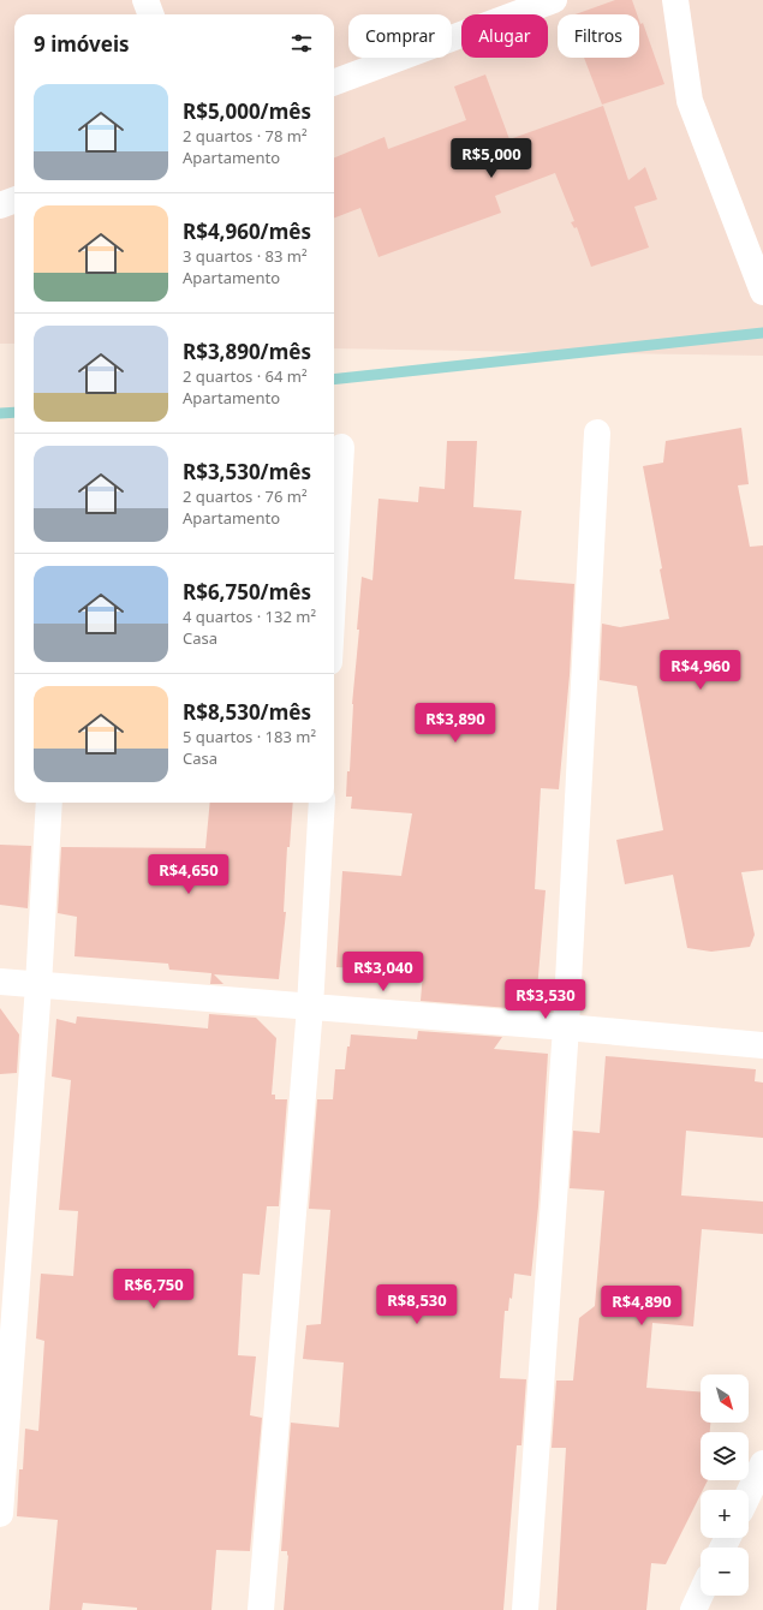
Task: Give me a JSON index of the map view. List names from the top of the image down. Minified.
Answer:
{"north":"bottom right","page":{"chip":["Comprar","Alugar","Filtros"],"heading":"9 imóveis","list":[{"name":"R$5,000/mês","note":"2 quartos · 78 m² · Apartamento"},{"name":"R$4,960/mês","note":"3 quartos · 83 m² · Apartamento"},{"name":"R$3,890/mês","note":"2 quartos · 64 m² · Apartamento"},{"name":"R$3,530/mês","note":"2 quartos · 76 m² · Apartamento"},{"name":"R$6,750/mês","note":"4 quartos · 132 m² · Casa"},{"name":"R$8,530/mês","note":"5 quartos · 183 m² · Casa"}],"price":["R$5,000","R$4,960","R$3,890","R$4,650","R$3,040","R$3,530","R$6,750","R$8,530","R$4,890"],"map_buttons":["+","−"]}}
